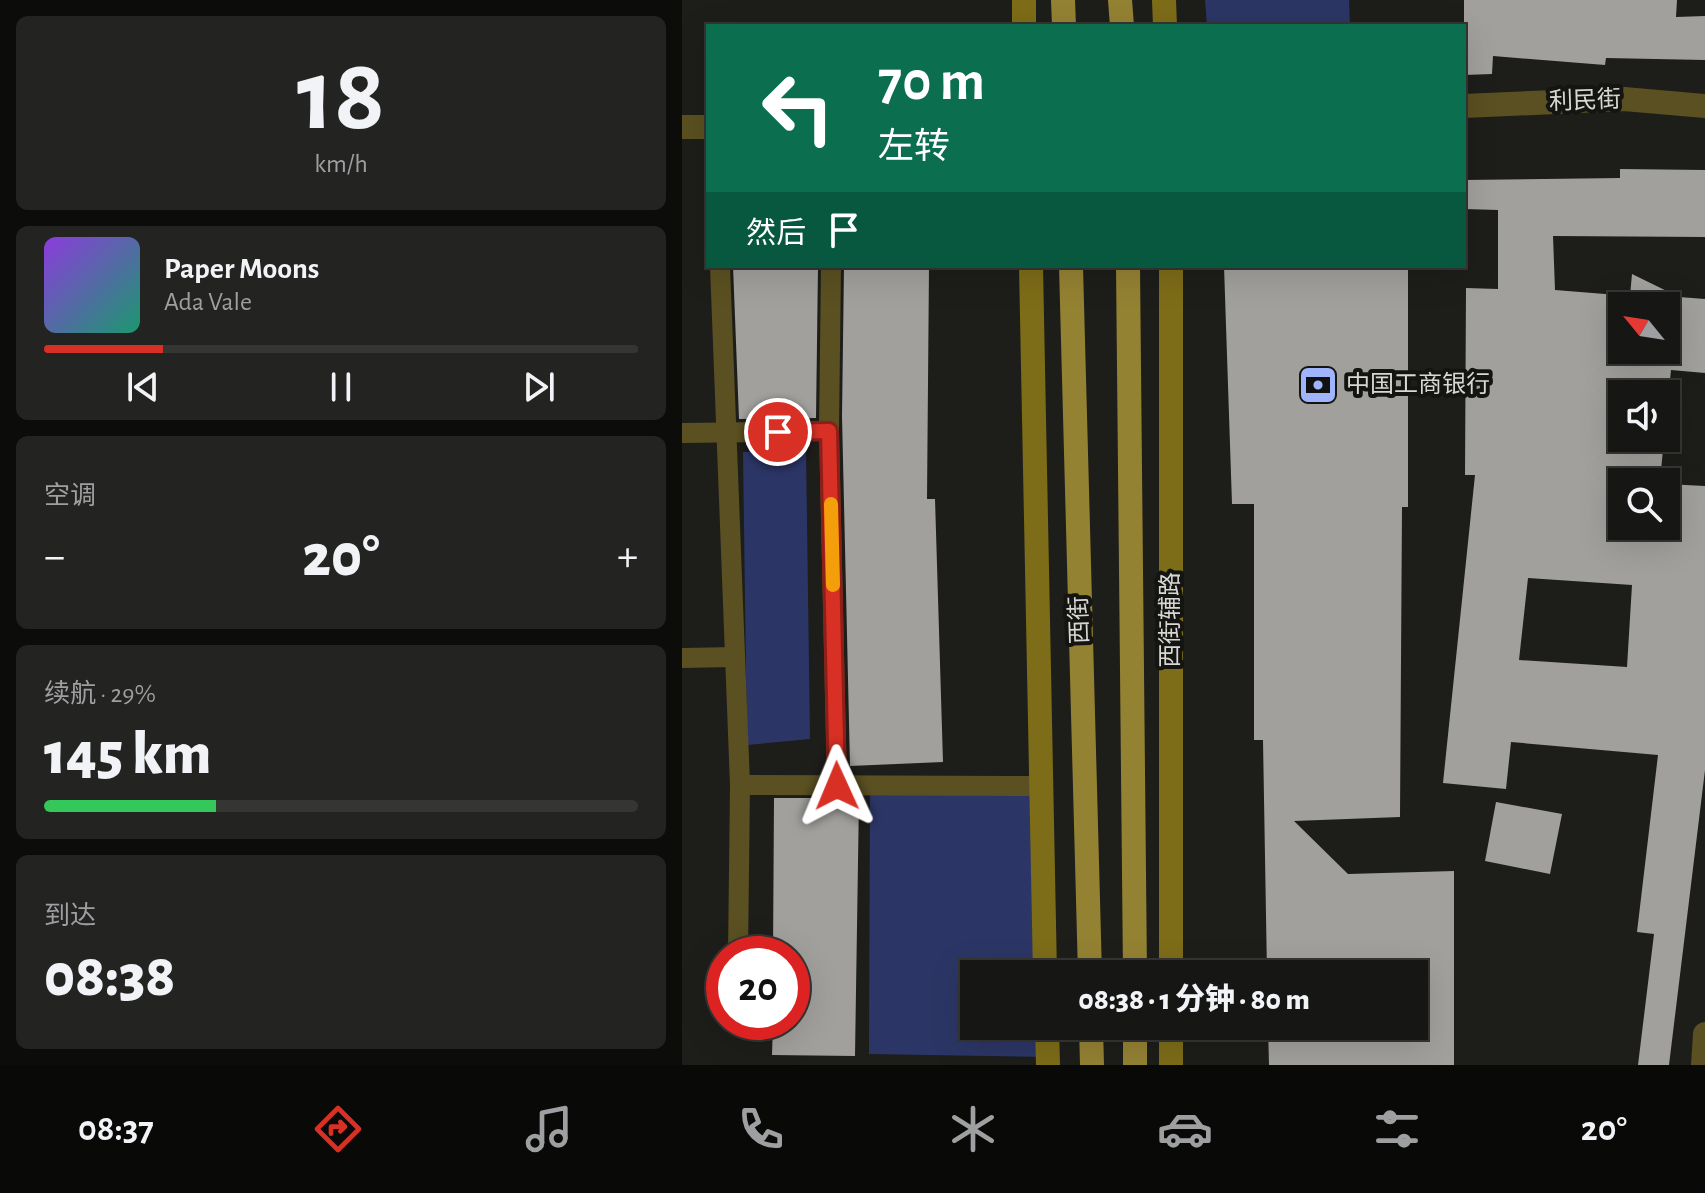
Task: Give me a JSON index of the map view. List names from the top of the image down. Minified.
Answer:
{"streets":{"main road":["西街"],"street":["利民街","西街辅路"]},"places":{"bank":["中国工商银行"]},"north":"top left","page":{"tile":[["18","km/h"],"空调",["续航 · 29%","145 km"],["到达","08:38"]],"turn":["70 m","左转"],"then":"然后","song":["Paper Moons","Ada Vale"],"heat":["−","20°","+"],"limit":"20","trip":"08:38 · 1 分钟 · 80 m","tabs":["08:37","20°"]}}
